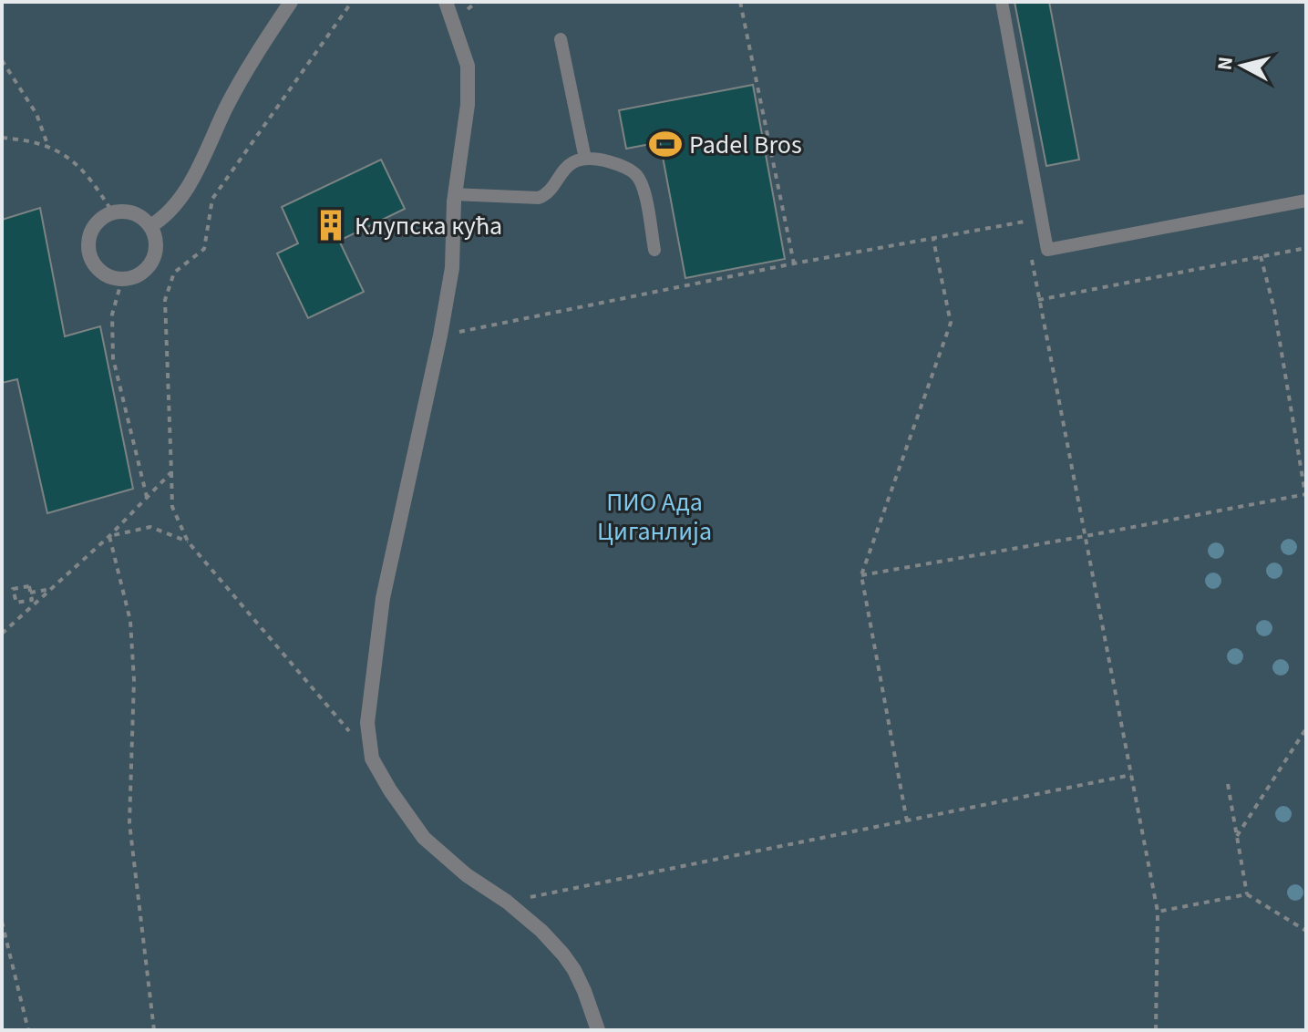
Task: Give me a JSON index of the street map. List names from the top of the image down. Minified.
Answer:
{"parks":["ПИО Ада Циганлија"],"places":{"sports":["Padel Bros"],"building":["Клупска кућа"]},"north":"left"}
